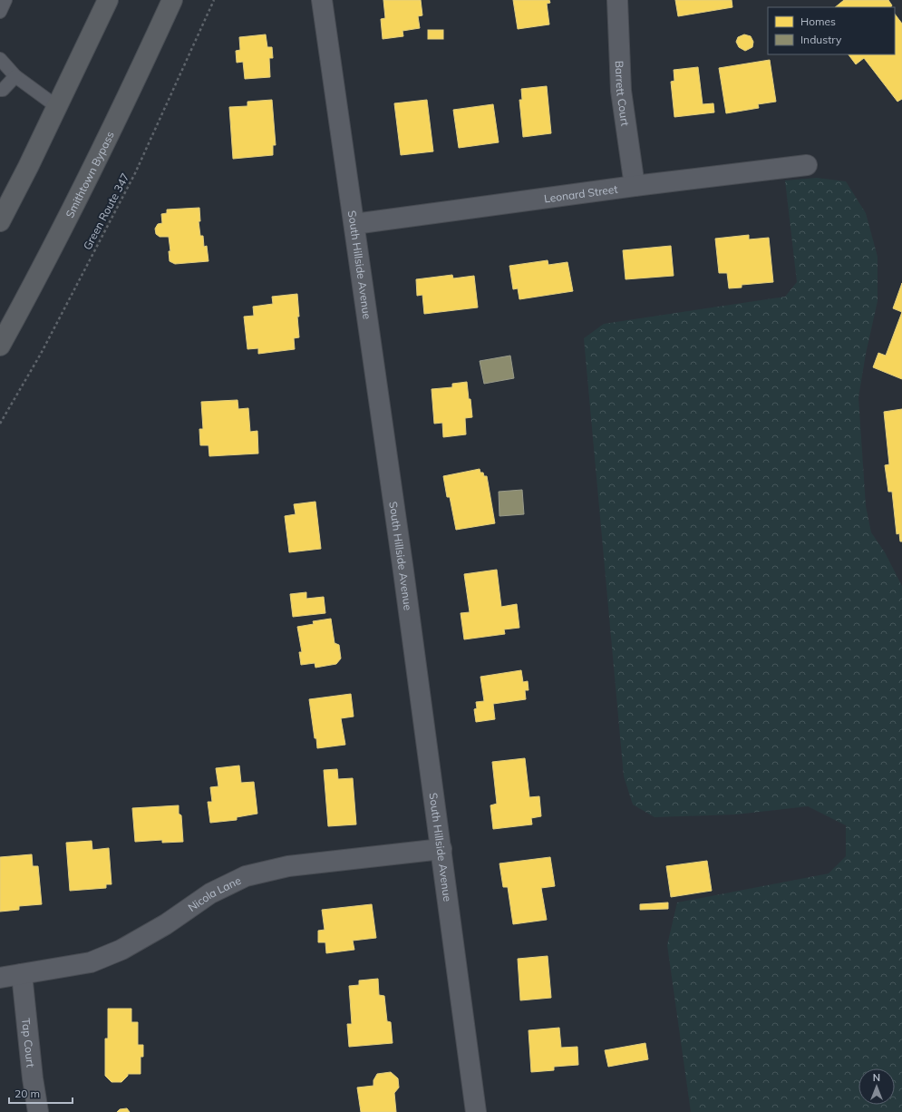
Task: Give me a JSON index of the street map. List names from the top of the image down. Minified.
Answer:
{"streets":{"highway":["Smithtown Bypass"],"street":["Barrett Court","Leonard Street","South Hillside Avenue","Nicola Lane","Tap Court"],"path":["Green Route 347"]},"crossings":[["Barrett Court","Leonard Street"],["Leonard Street","South Hillside Avenue"],["South Hillside Avenue","Nicola Lane"],["Nicola Lane","Tap Court"]],"legend":["Homes","Industry"],"scale_bar":"20 m","north":"top"}
